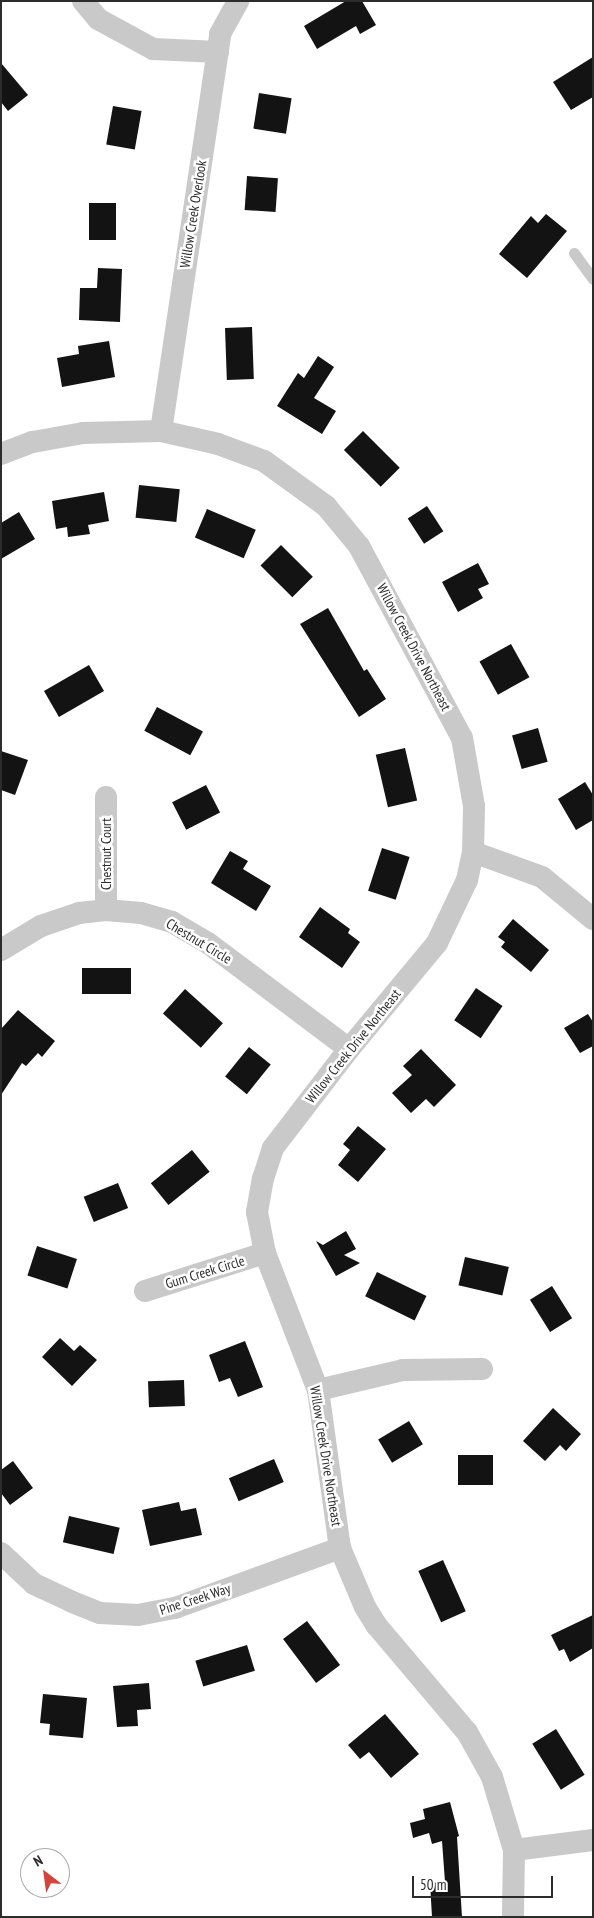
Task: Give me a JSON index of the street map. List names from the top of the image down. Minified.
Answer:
{"streets":{"street":["Willow Creek Overlook","Willow Creek Drive Northeast","Chestnut Court","Chestnut Circle","Gum Creek Circle","Pine Creek Way"]},"crossings":[["Willow Creek Overlook","Willow Creek Drive Northeast"],["Willow Creek Drive Northeast","Chestnut Circle"],["Willow Creek Drive Northeast","Gum Creek Circle"],["Willow Creek Drive Northeast","Pine Creek Way"],["Chestnut Court","Chestnut Circle"]],"scale_bar":"50 m","north":"top left"}
